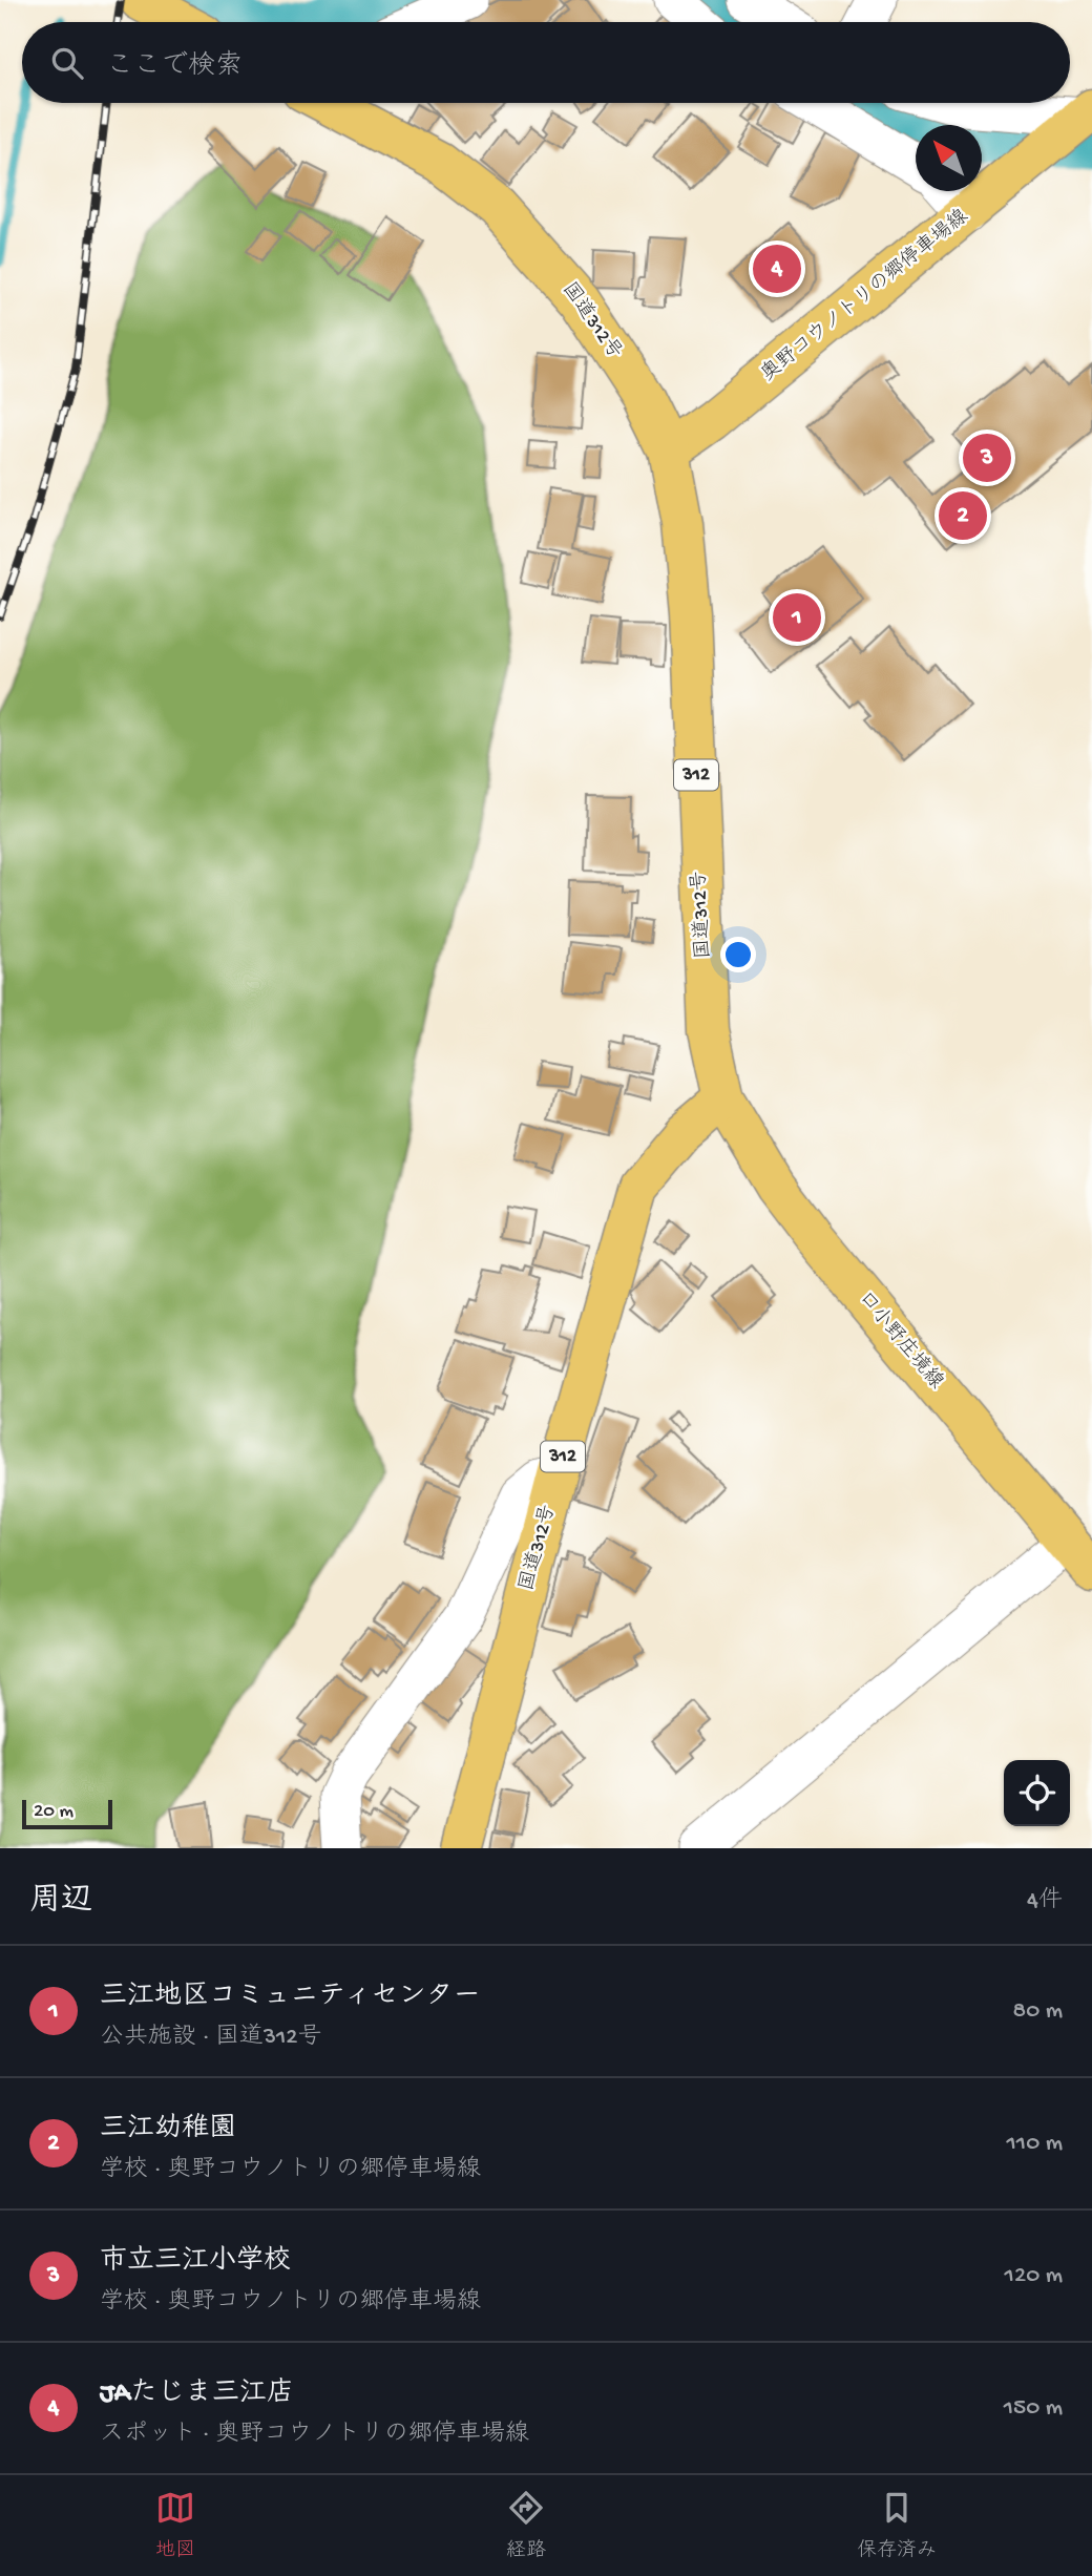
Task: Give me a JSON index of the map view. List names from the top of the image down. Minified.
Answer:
{"streets":{"main road":["奥野コウノトリの郷停車場線","国道312号","312","口小野庄境線"]},"crossings":[["奥野コウノトリの郷停車場線","国道312号"],["国道312号","口小野庄境線"]],"scale_bar":"20 m","north":"top left","page":{"search":"ここで検索","pins":["4","3","2","1"],"scale":"20 m","heading":["周辺","4件"],"list":[{"mark":"1","name":"三江地区コミュニティセンター","note":"公共施設 · 国道312号","value":"80 m"},{"mark":"2","name":"三江幼稚園","note":"学校 · 奥野コウノトリの郷停車場線","value":"110 m"},{"mark":"3","name":"市立三江小学校","note":"学校 · 奥野コウノトリの郷停車場線","value":"120 m"},{"mark":"4","name":"JAたじま三江店","note":"スポット · 奥野コウノトリの郷停車場線","value":"150 m"}],"nav":["地図","経路","保存済み"]}}
